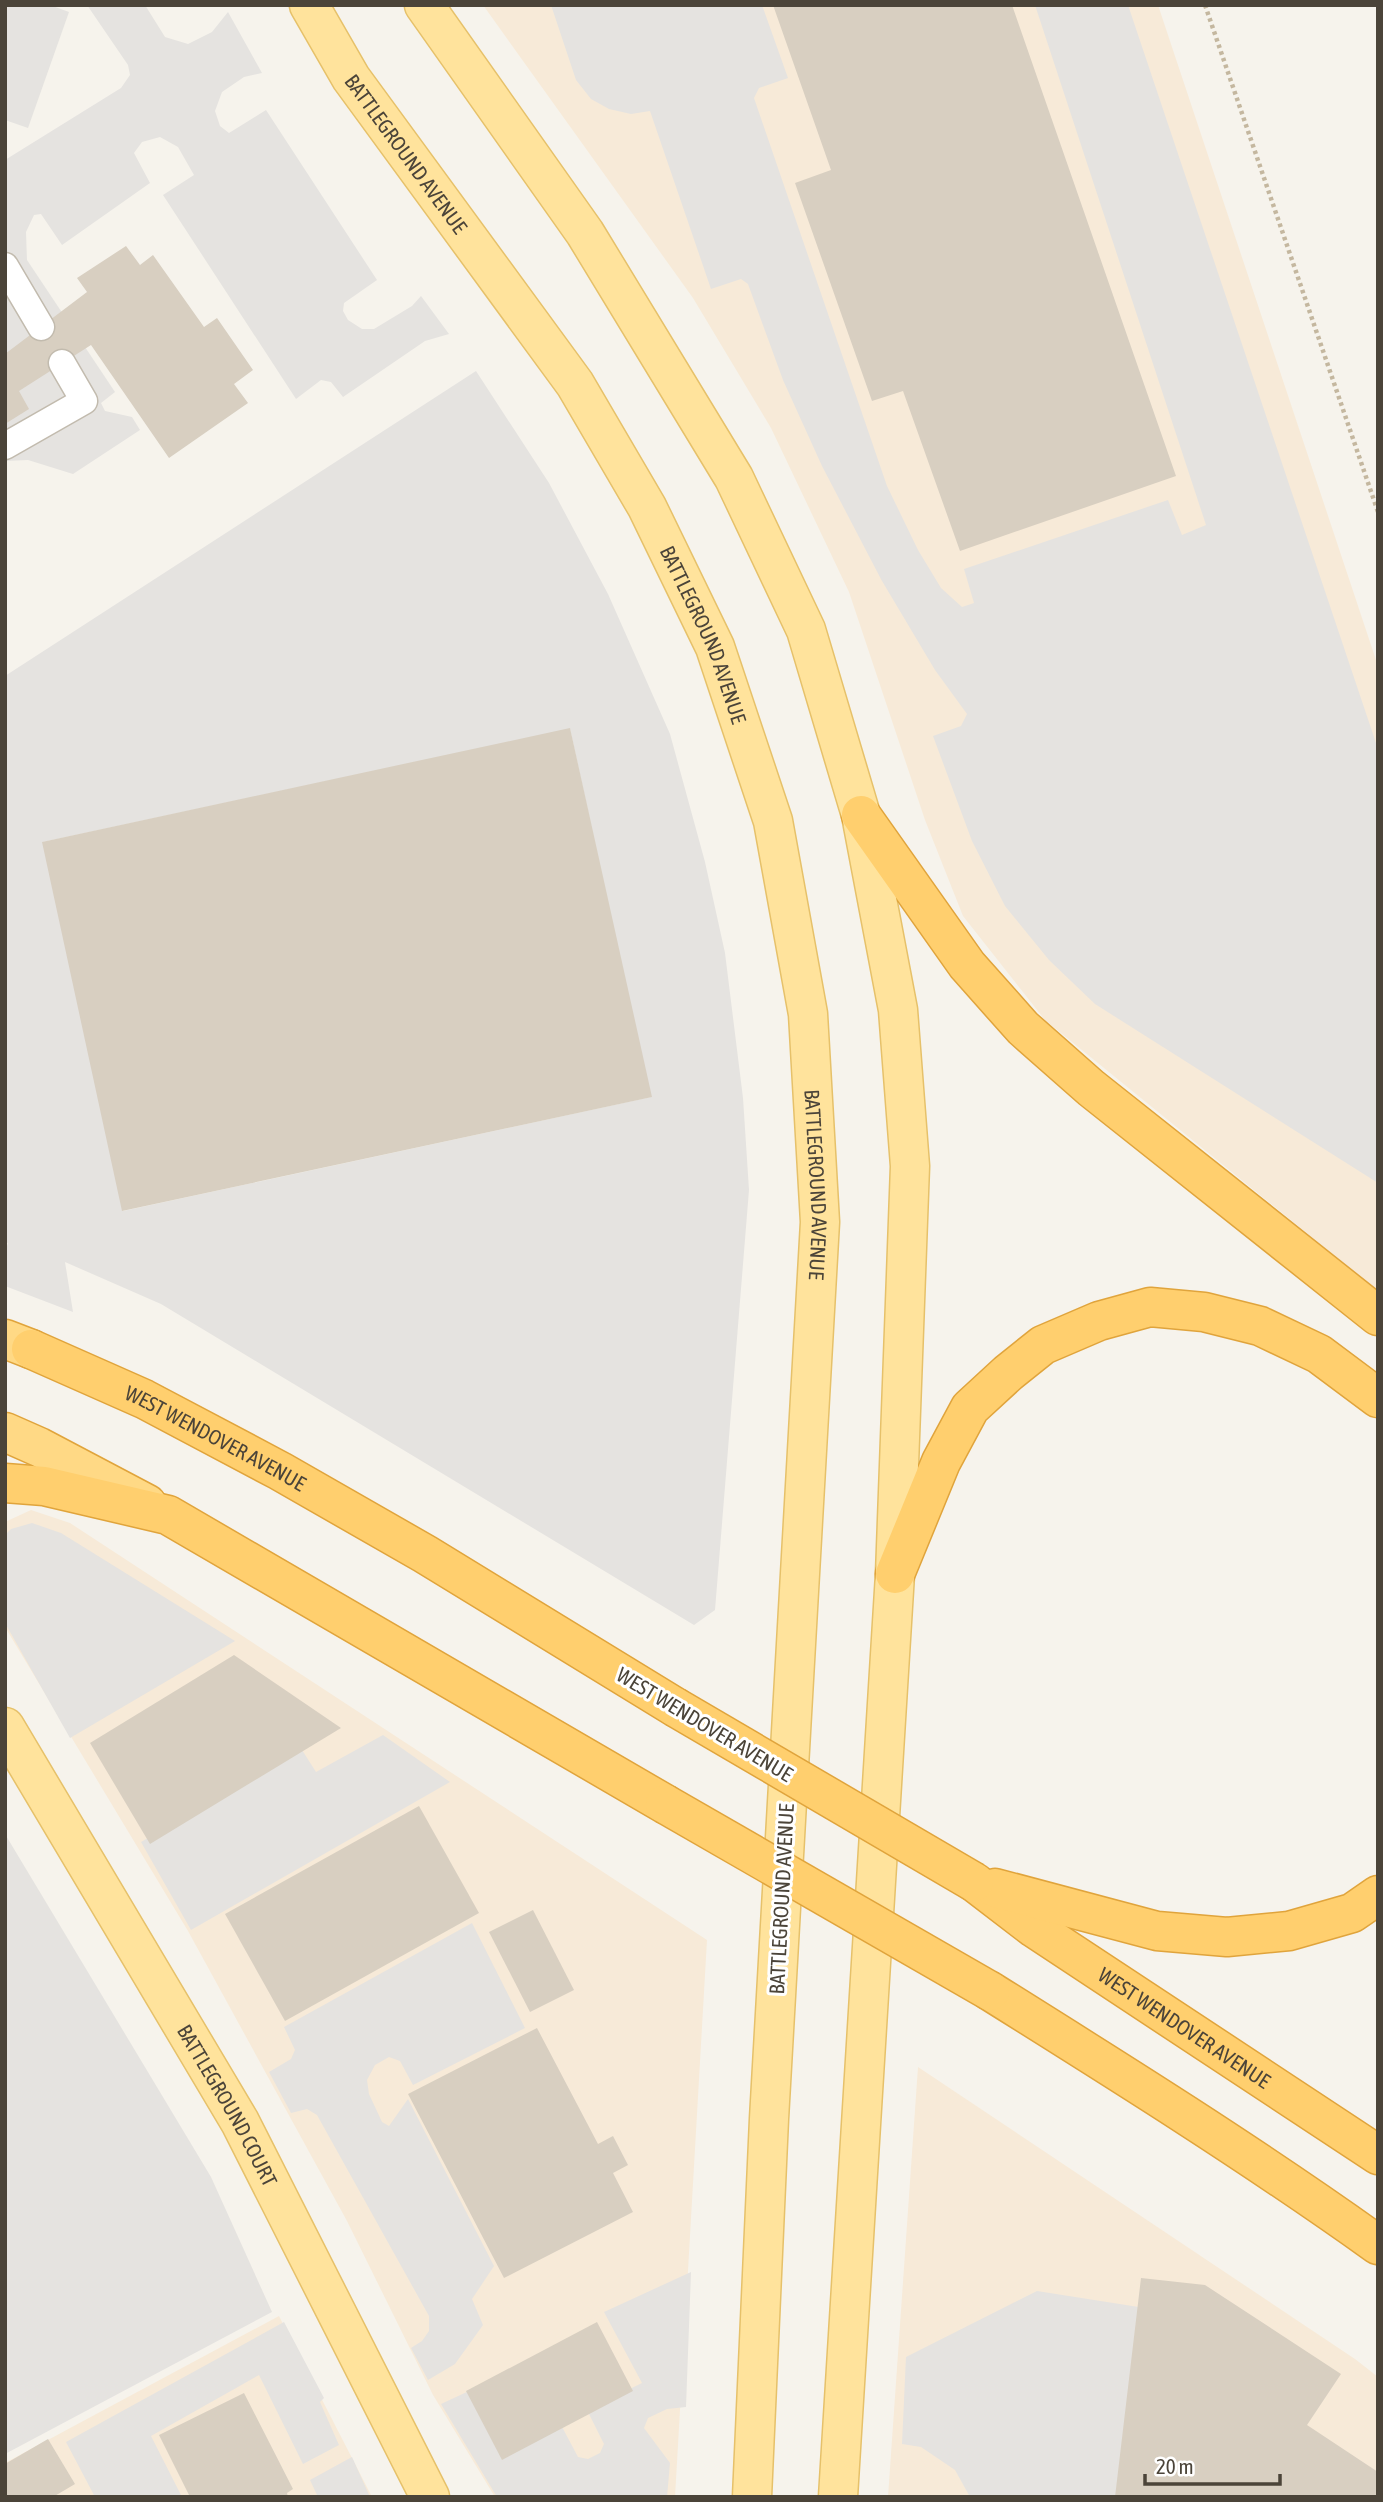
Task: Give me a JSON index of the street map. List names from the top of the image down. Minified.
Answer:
{"streets":{"highway":["WEST WENDOVER AVENUE"],"main road":["BATTLEGROUND AVENUE","BATTLEGROUND COURT"]},"scale_bar":"20 m"}
